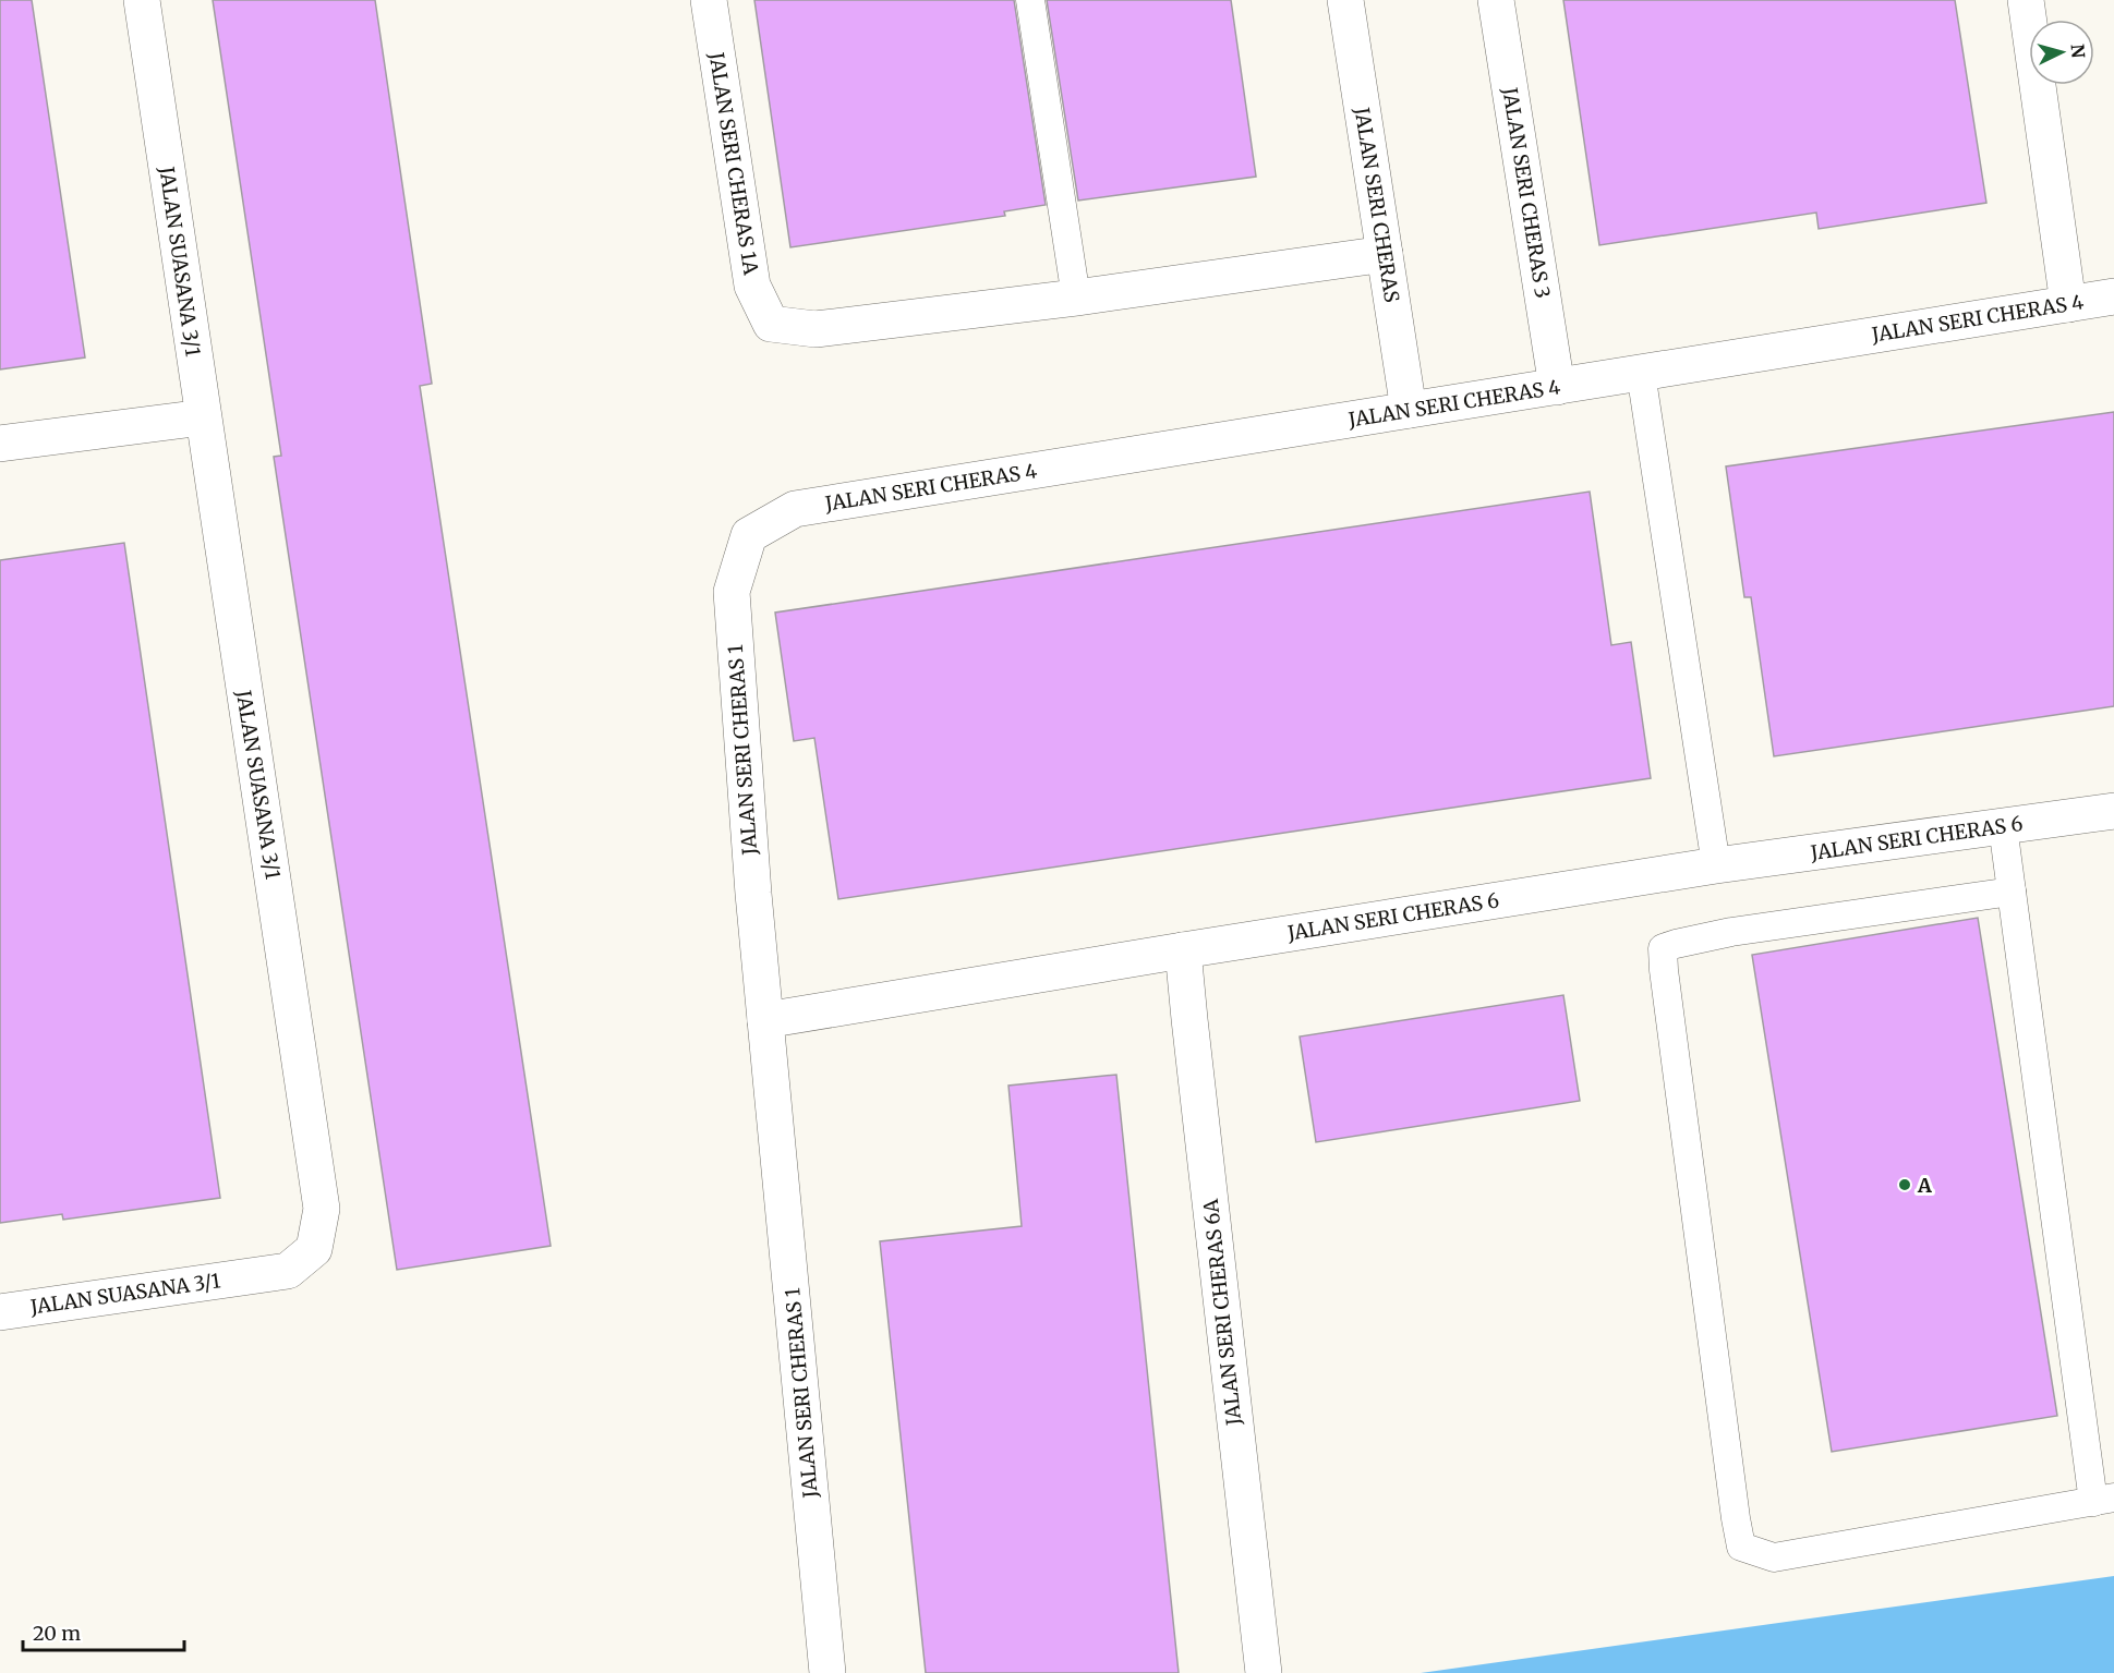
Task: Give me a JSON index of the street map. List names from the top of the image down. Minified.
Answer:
{"streets":{"street":["JALAN SERI CHERAS 1A","JALAN SERI CHERAS 3","JALAN SERI CHERAS","JALAN SUASANA 3/1","JALAN SERI CHERAS 4","JALAN SERI CHERAS 1","JALAN SERI CHERAS 6","JALAN SERI CHERAS 6A"]},"crossings":[["JALAN SERI CHERAS 3","JALAN SERI CHERAS 4"],["JALAN SERI CHERAS","JALAN SERI CHERAS 4"],["JALAN SERI CHERAS 4","JALAN SERI CHERAS 1"],["JALAN SERI CHERAS 1","JALAN SERI CHERAS 6"],["JALAN SERI CHERAS 6","JALAN SERI CHERAS 6A"]],"places":["A"],"scale_bar":"20 m","north":"right"}
